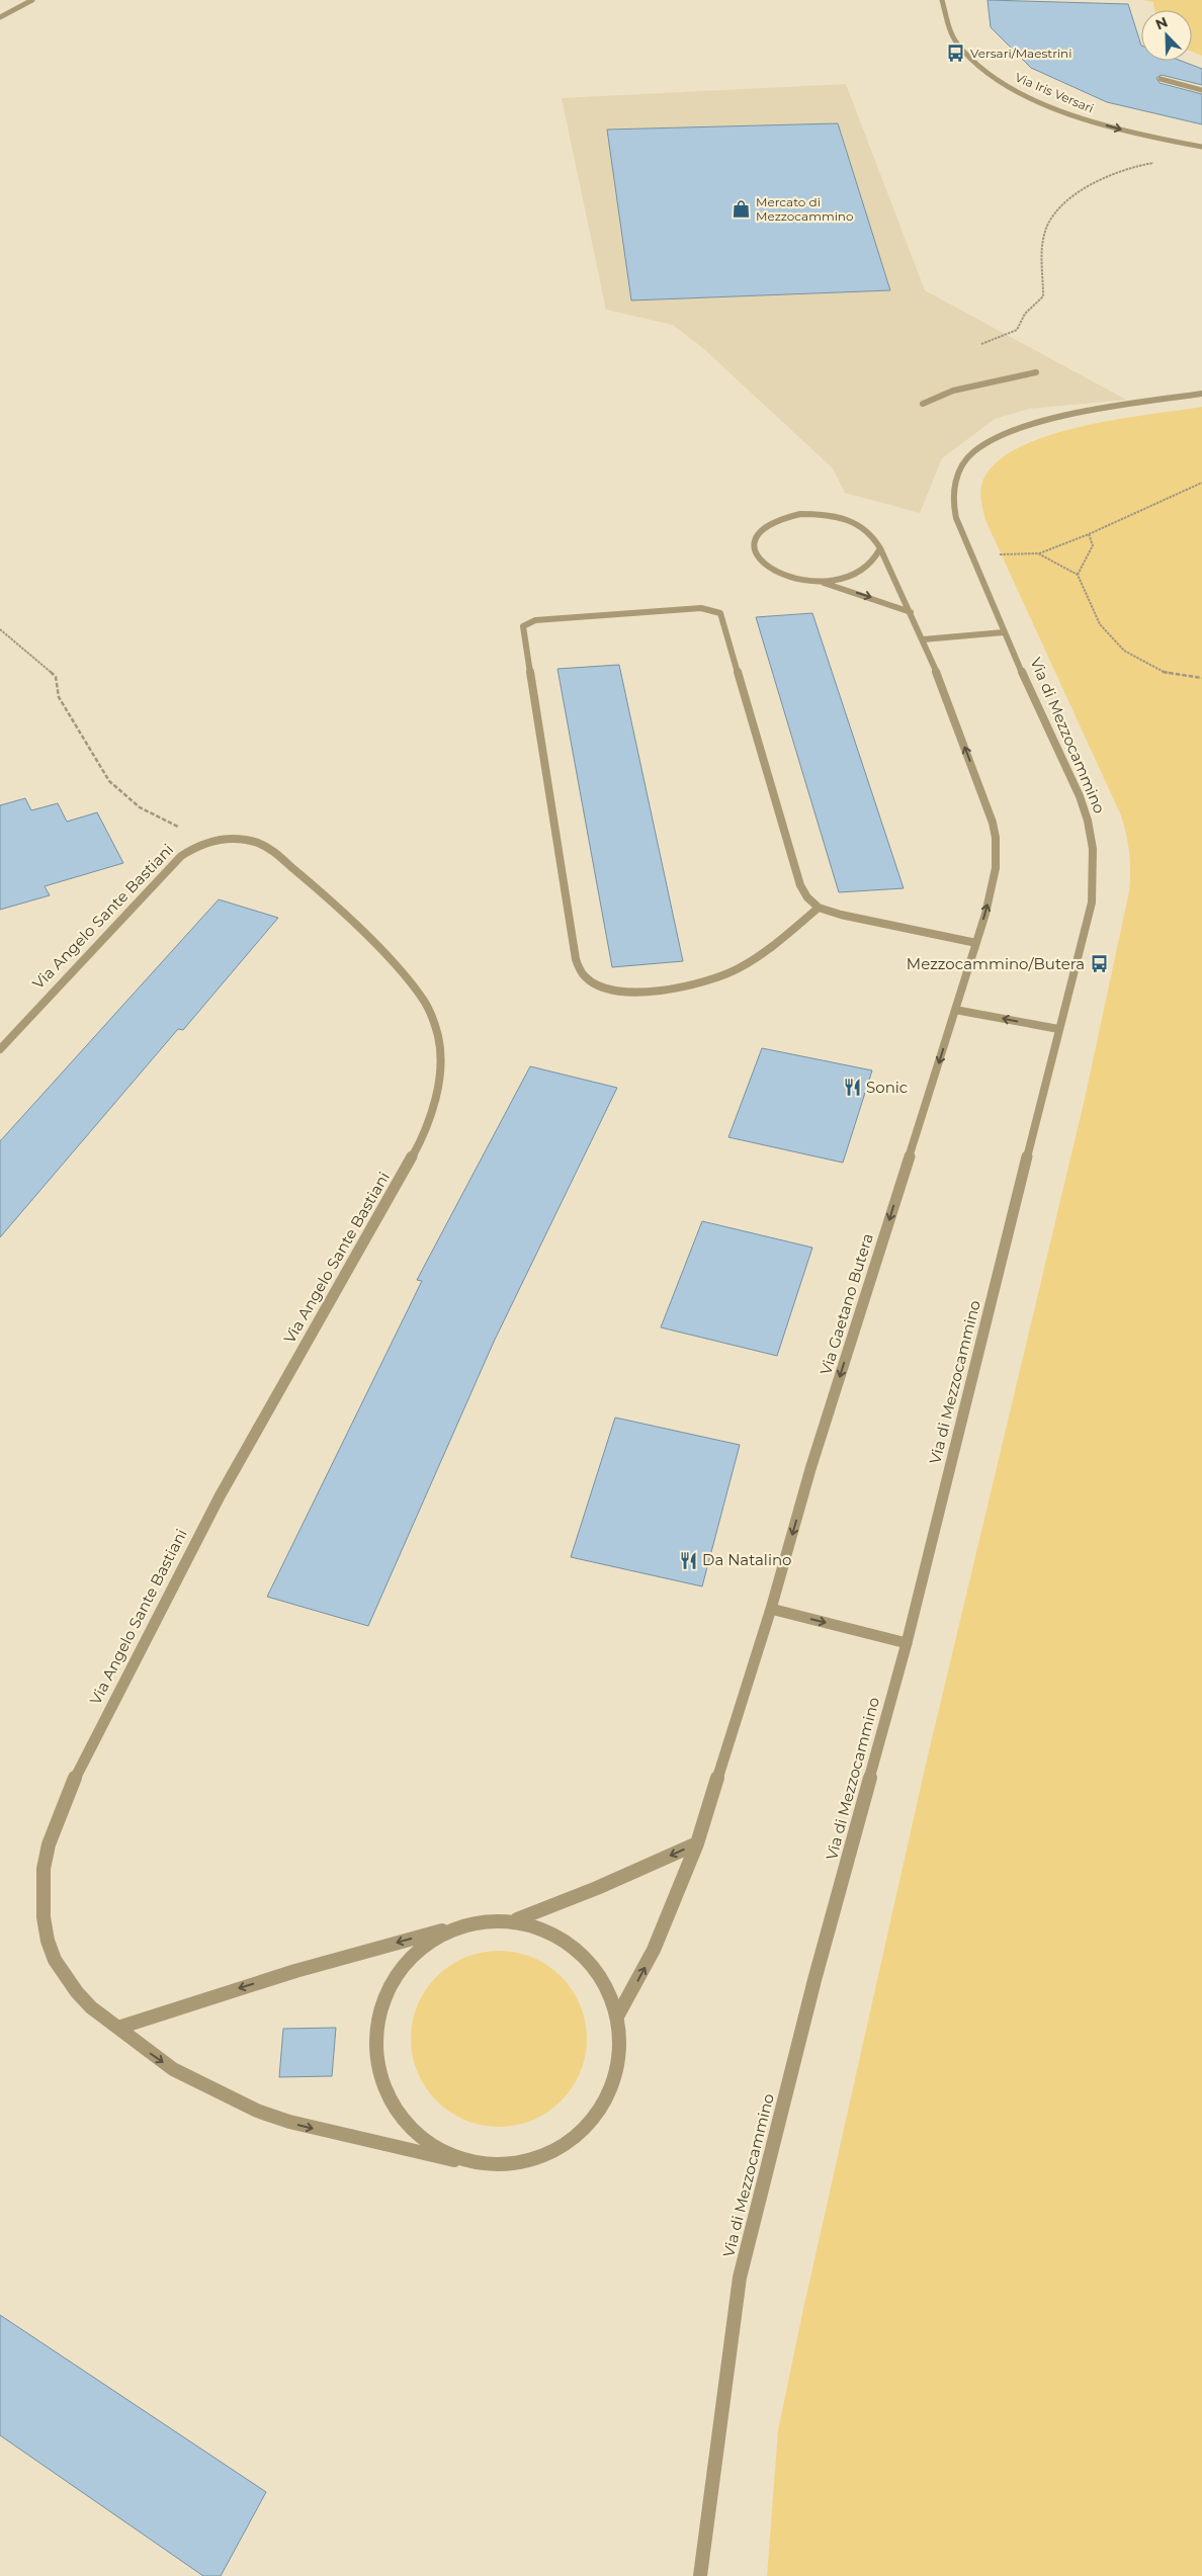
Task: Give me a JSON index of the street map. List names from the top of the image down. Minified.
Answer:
{"streets":{"street":["Via Iris Versari","Via di Mezzocammino","Via Angelo Sante Bastiani","Via Gaetano Butera"]},"crossings":[["Via Angelo Sante Bastiani","Via Gaetano Butera"]],"one_way":["Via Iris Versari"],"places":{"bus stop":["Versari/Maestrini","Mezzocammino/Butera"],"shop":["Mercato di Mezzocammino"],"restaurant":["Sonic","Da Natalino"]},"north":"top left"}
